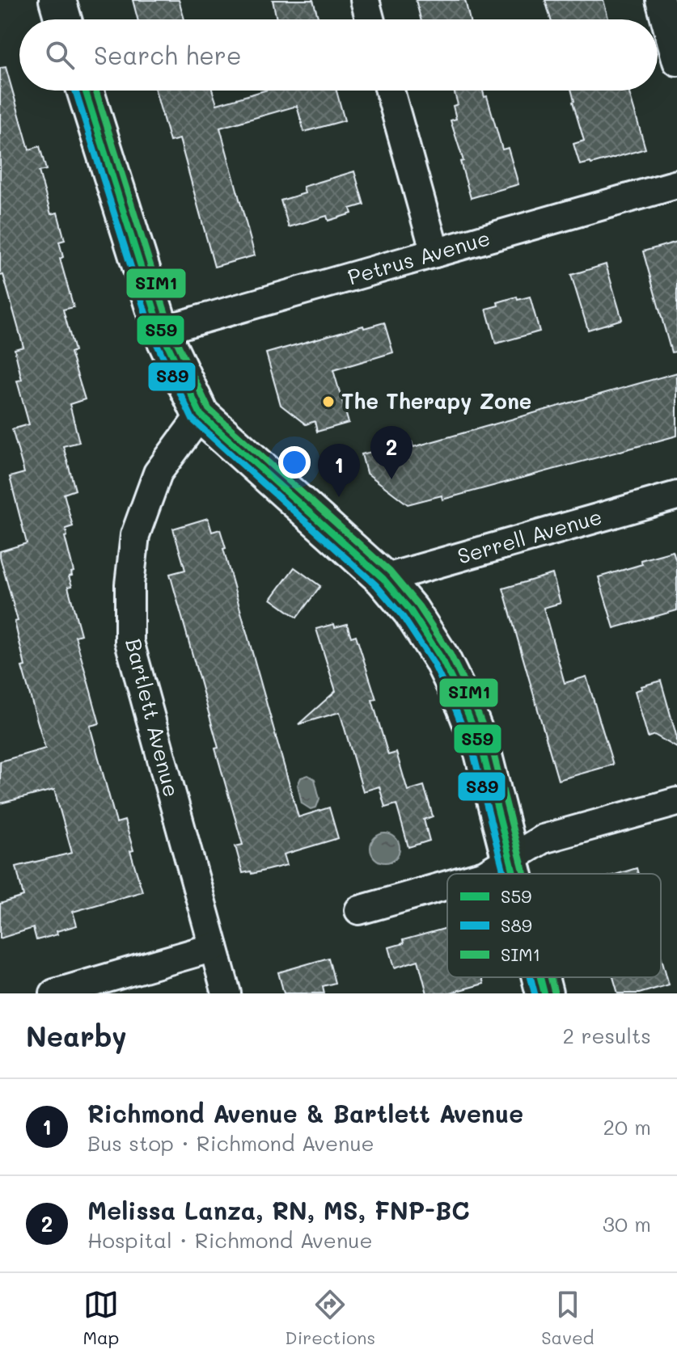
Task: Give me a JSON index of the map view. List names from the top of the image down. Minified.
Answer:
{"streets":{"street":["Petrus Avenue","Serrell Avenue","Bartlett Avenue"]},"places":["The Therapy Zone"],"lines":["transit line S59","transit line S89","transit line SIM1"],"legend":["S59","S89","SIM1"],"page":{"search":"Search here","pins":["2","1"],"heading":["Nearby","2 results"],"list":[{"mark":"1","name":"Richmond Avenue & Bartlett Avenue","note":"Bus stop · Richmond Avenue","value":"20 m"},{"mark":"2","name":"Melissa Lanza, RN, MS, FNP-BC","note":"Hospital · Richmond Avenue","value":"30 m"}],"nav":["Map","Directions","Saved"]}}
